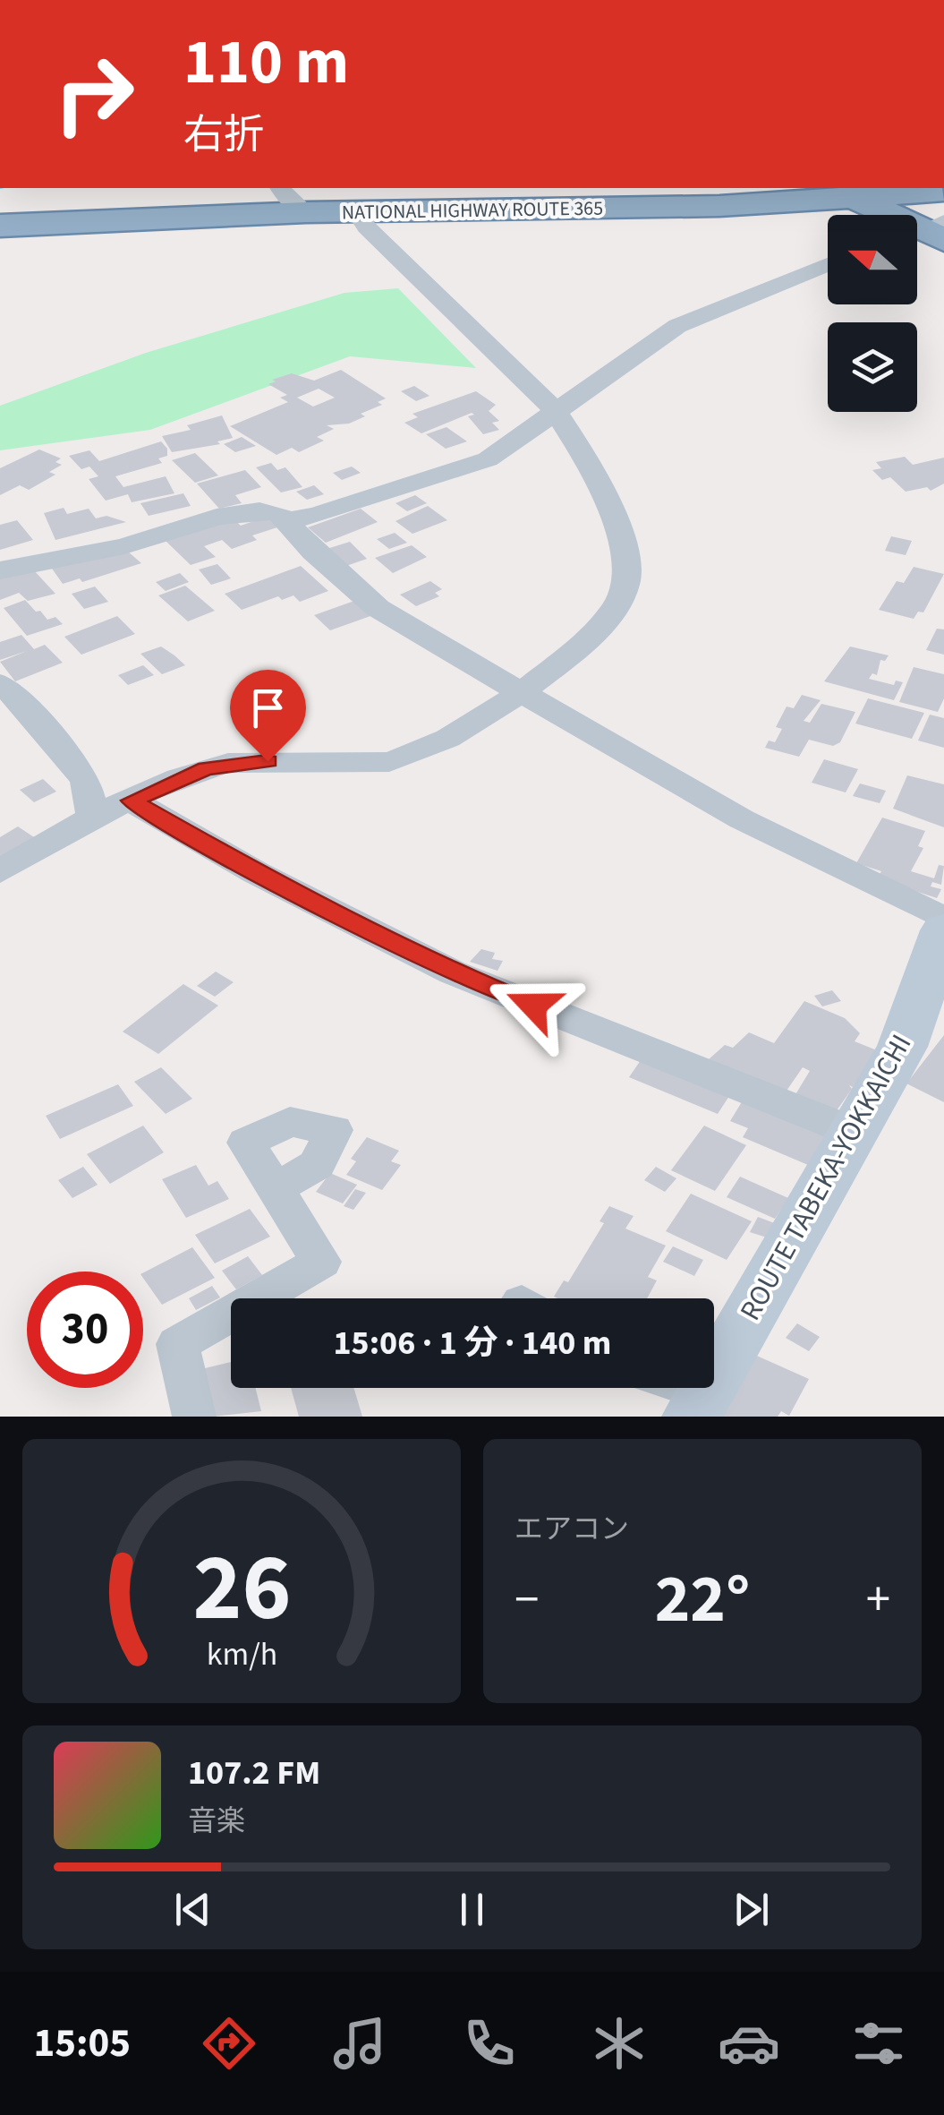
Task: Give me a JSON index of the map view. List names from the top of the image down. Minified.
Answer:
{"streets":{"highway":["NATIONAL HIGHWAY ROUTE 365"],"main road":["ROUTE TABEKA-YOKKAICHI"]},"north":"left","page":{"turn":["110 m","右折"],"limit":"30","trip":"15:06 · 1 分 · 140 m","tile":"エアコン","heat":["−","22°","+"],"song":["107.2 FM","音楽"],"tabs":"15:05","gauge":["26","km/h"]}}
